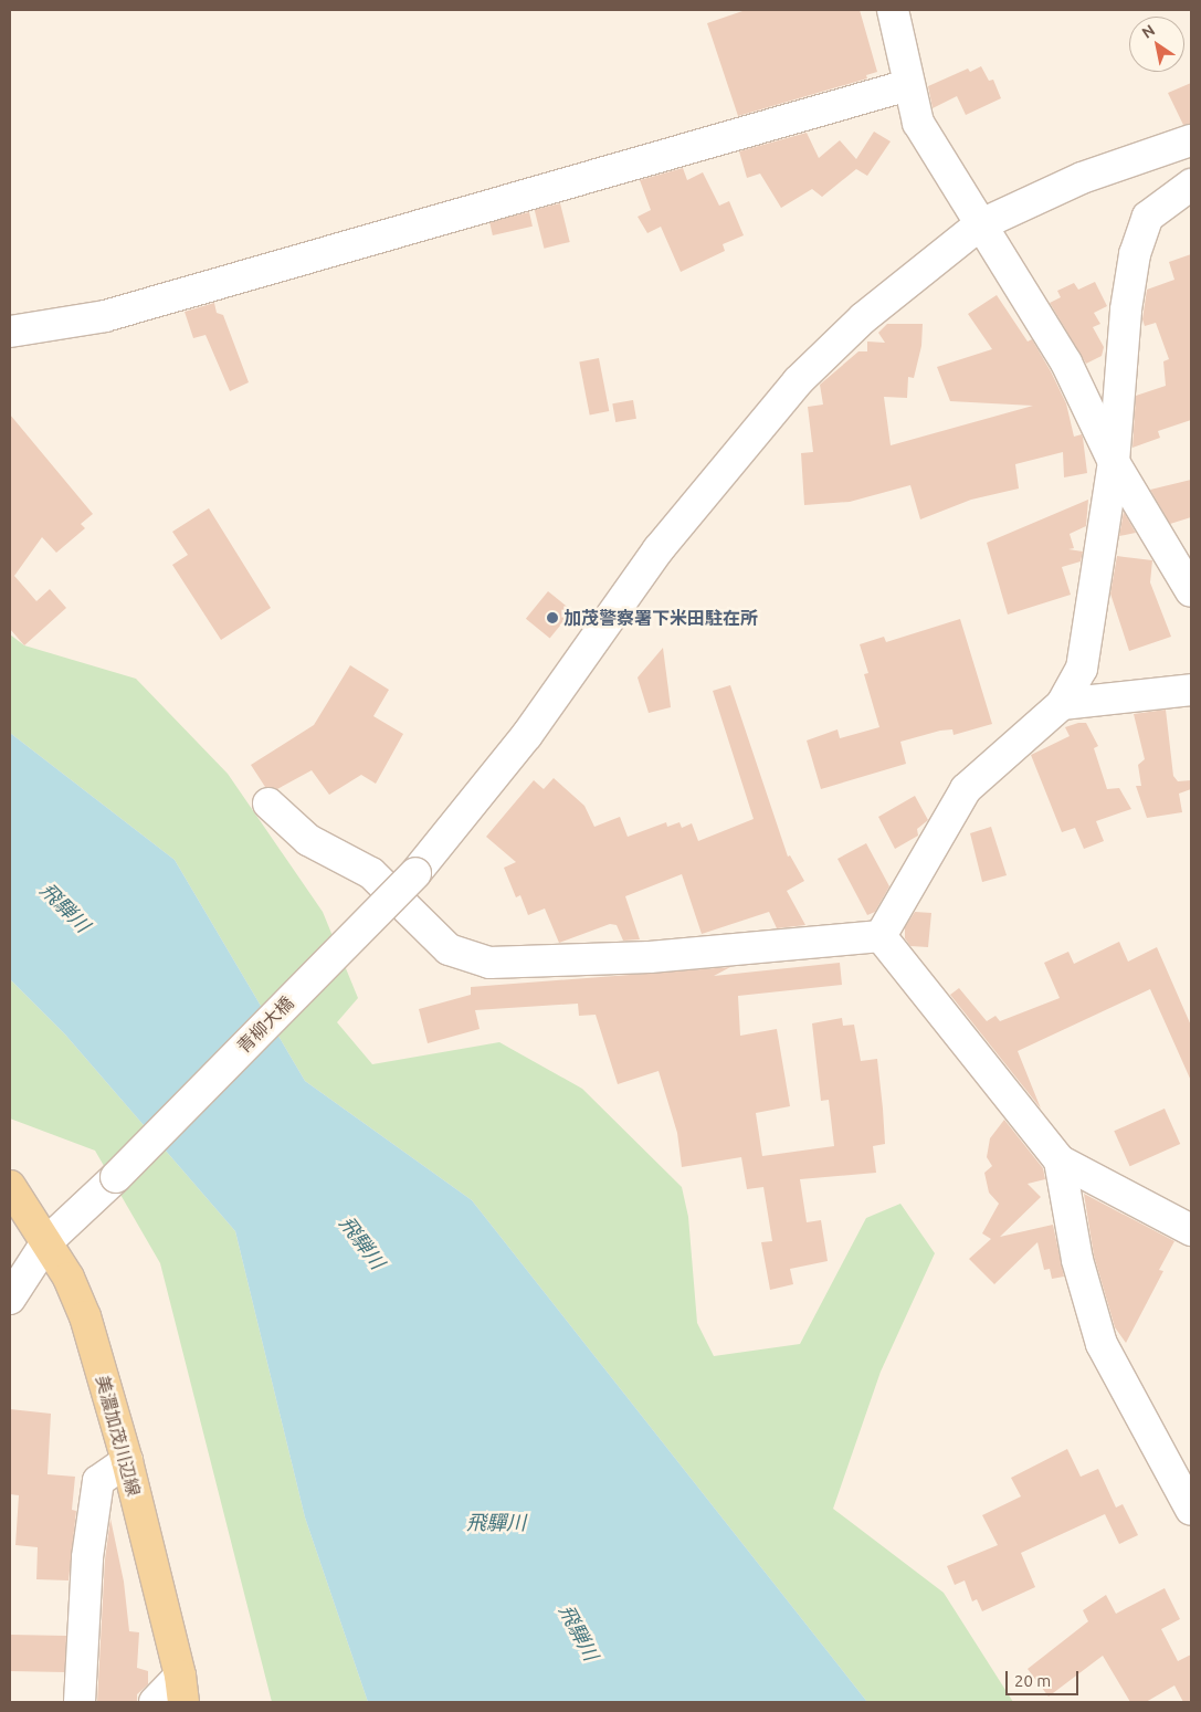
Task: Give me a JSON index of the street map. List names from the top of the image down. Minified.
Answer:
{"streets":{"main road":["美濃加茂川辺線"],"street":["青柳大橋"]},"crossings":[["青柳大橋","美濃加茂川辺線"]],"water":["飛騨川","飛驒川"],"places":["加茂警察署下米田駐在所"],"scale_bar":"20 m","north":"top left"}
